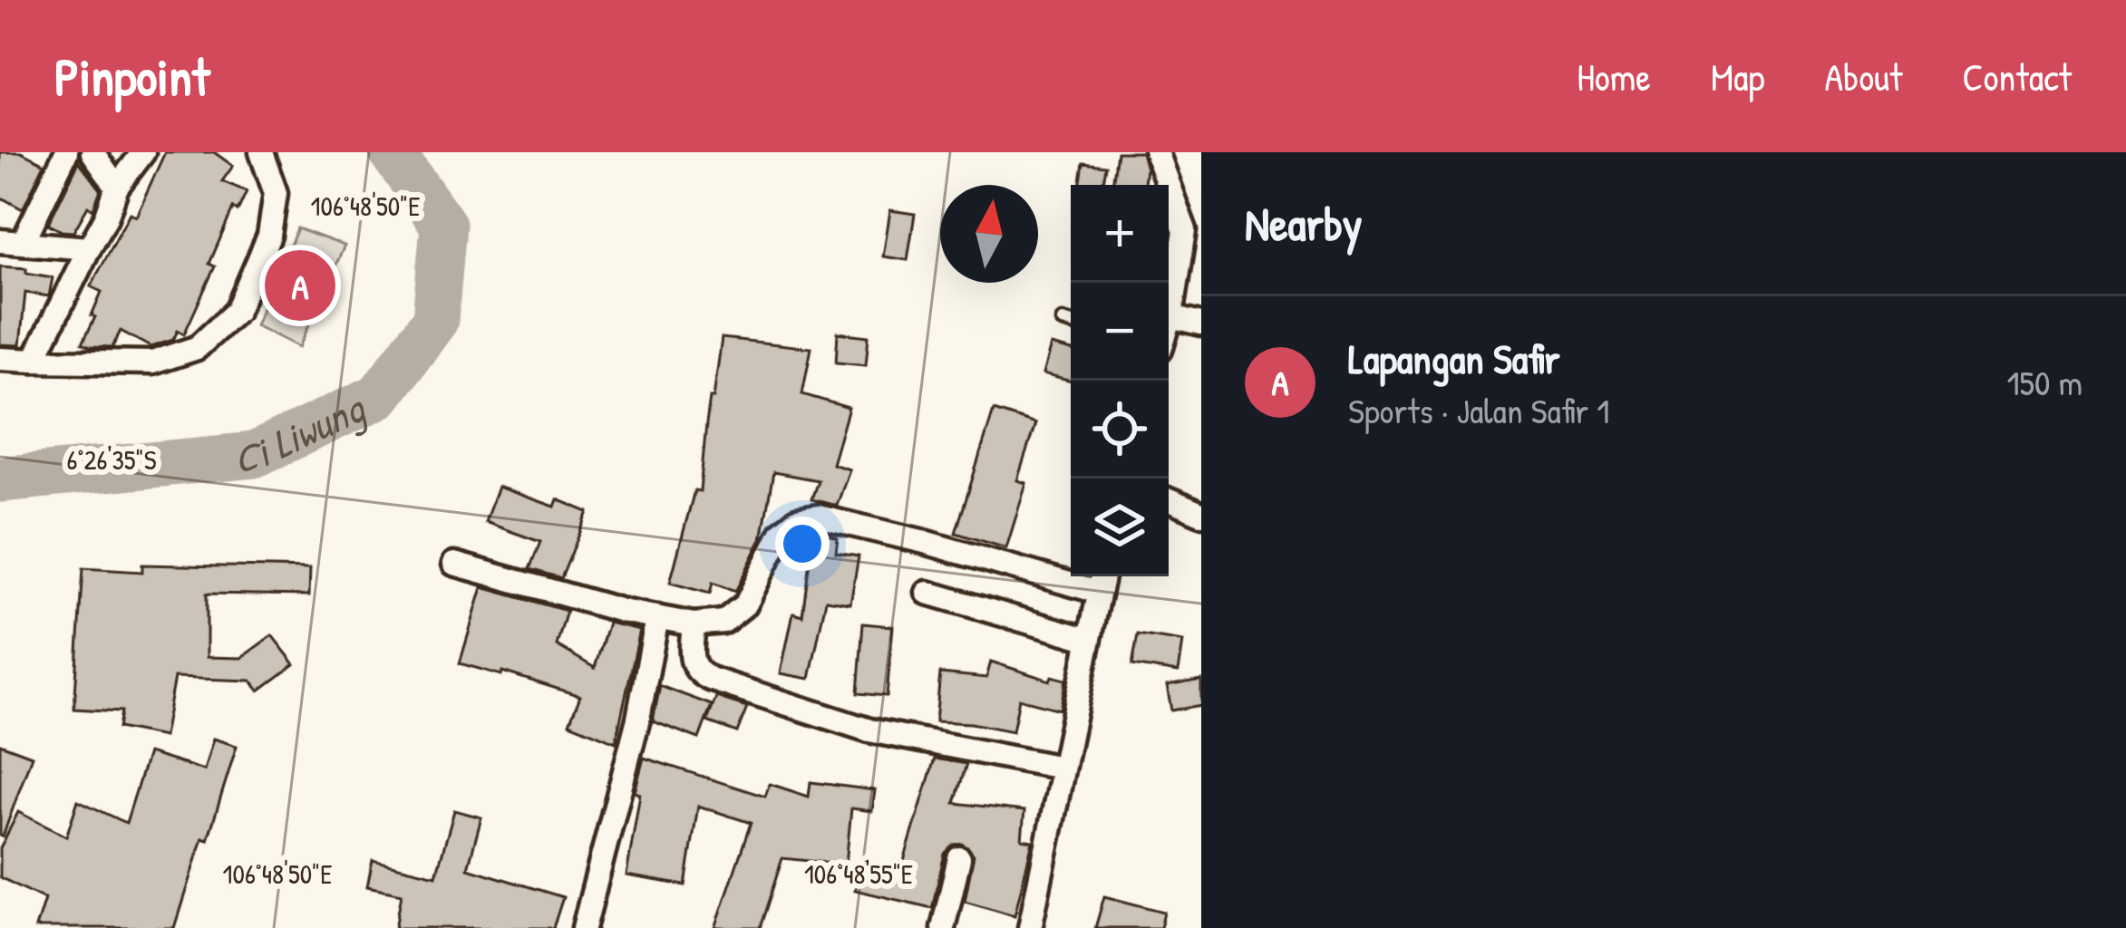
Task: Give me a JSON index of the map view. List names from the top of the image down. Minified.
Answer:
{"water":["Ci Liwung"],"north":"top","page":{"header":"Pinpoint","nav":["Home","Map","About","Contact"],"heading":"Nearby","map_buttons":["+","−"],"pins":"A","list":[{"mark":"A","name":"Lapangan Safir","note":"Sports · Jalan Safir 1","value":"150 m"}]},"coordinates":["106°48'50\"E","6°26'35\"S","106°48'55\"E"]}
